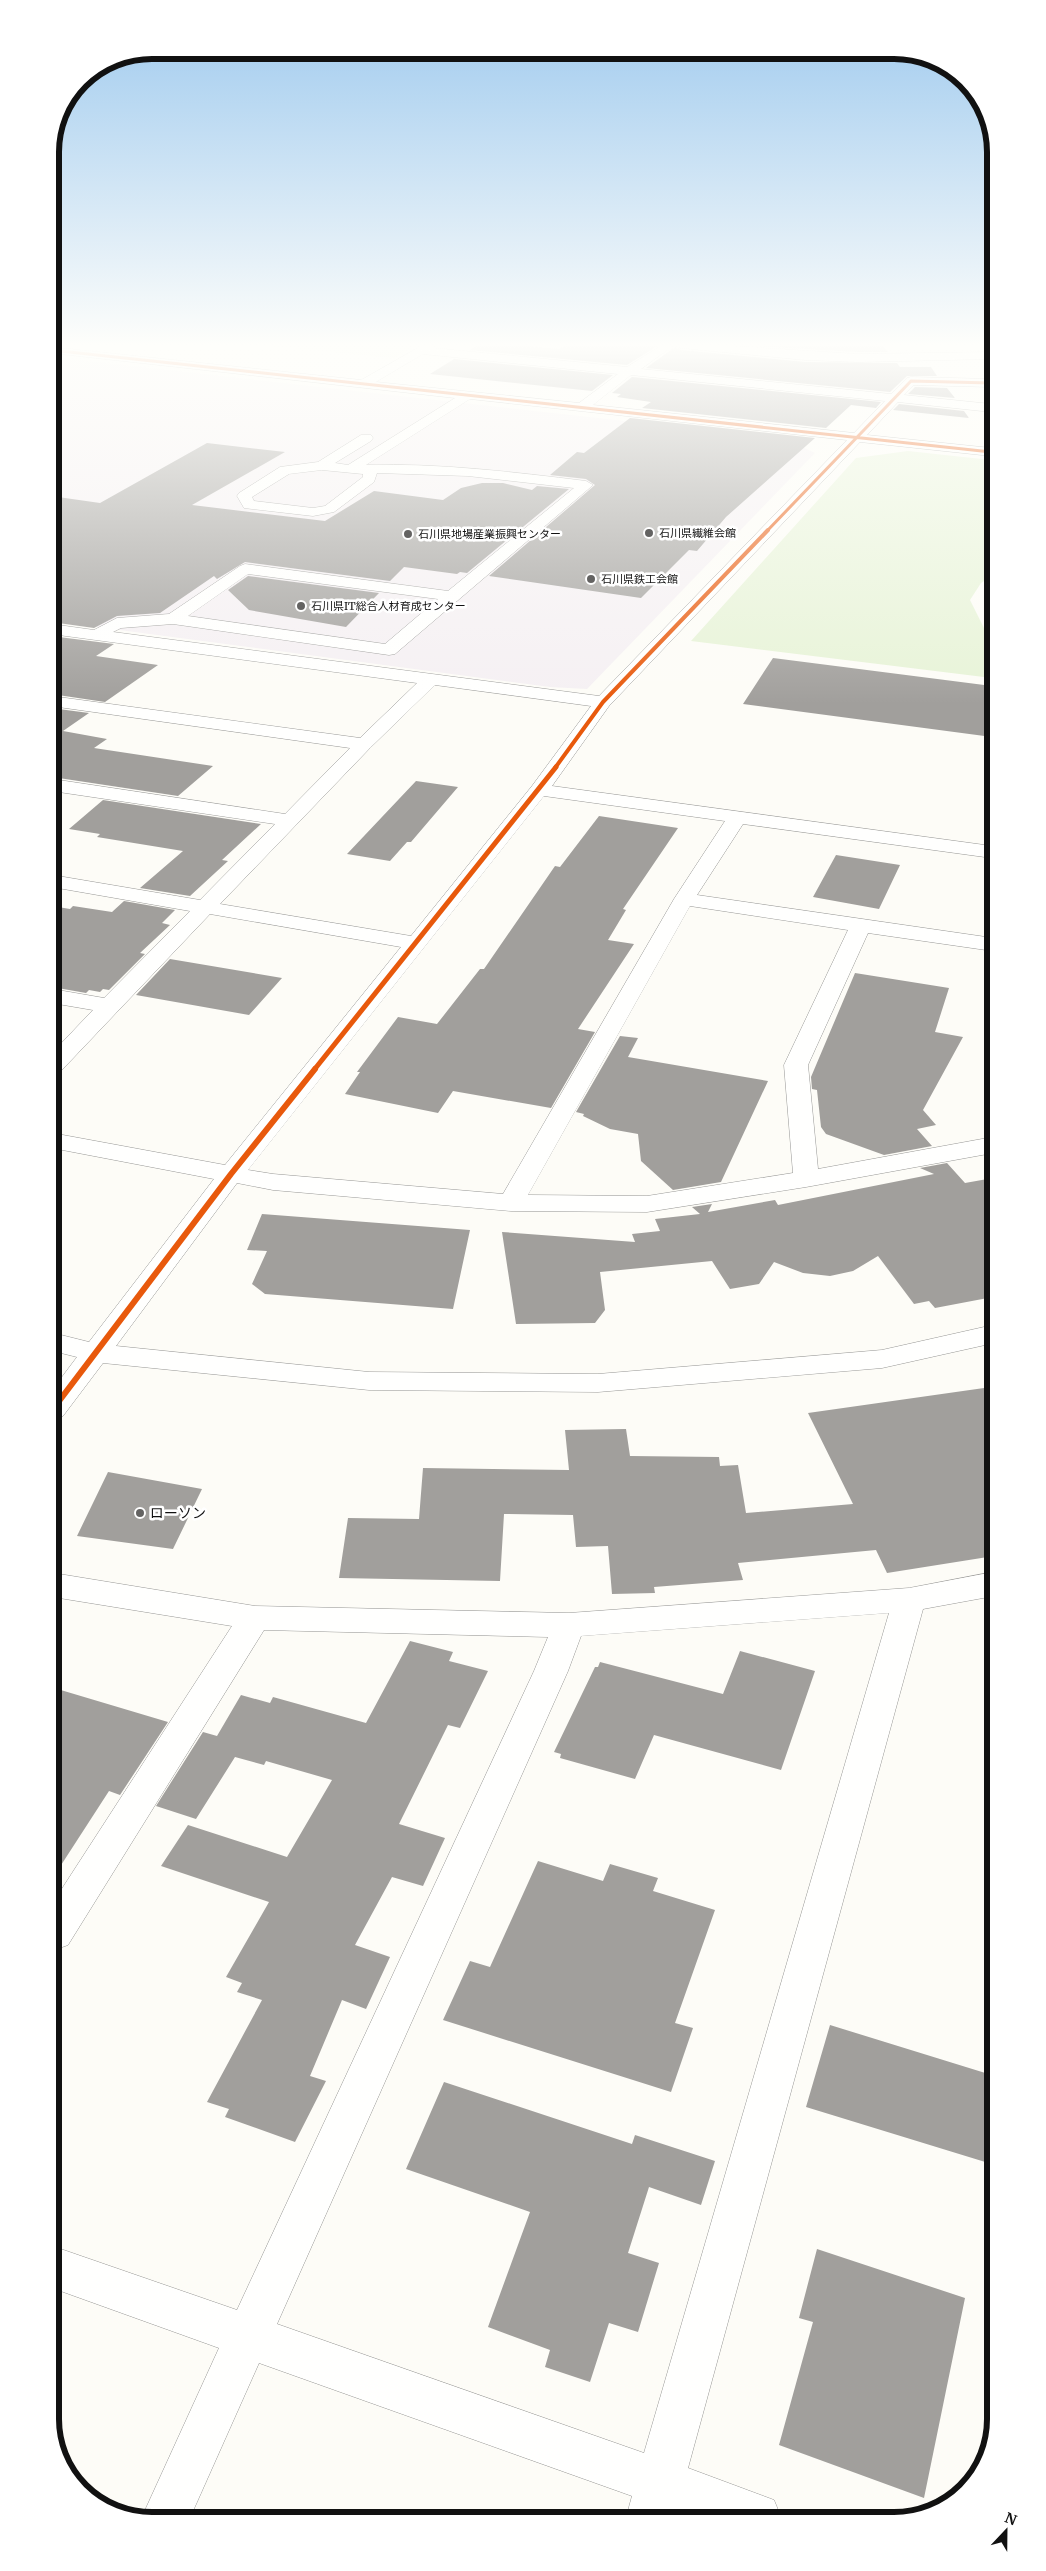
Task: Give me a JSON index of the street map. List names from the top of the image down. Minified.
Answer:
{"places":["石川県繊維会館","石川県地場産業振興センター","石川県鉄工会館","石川県IT総合人材育成センター","ローソン"],"north":"top"}
